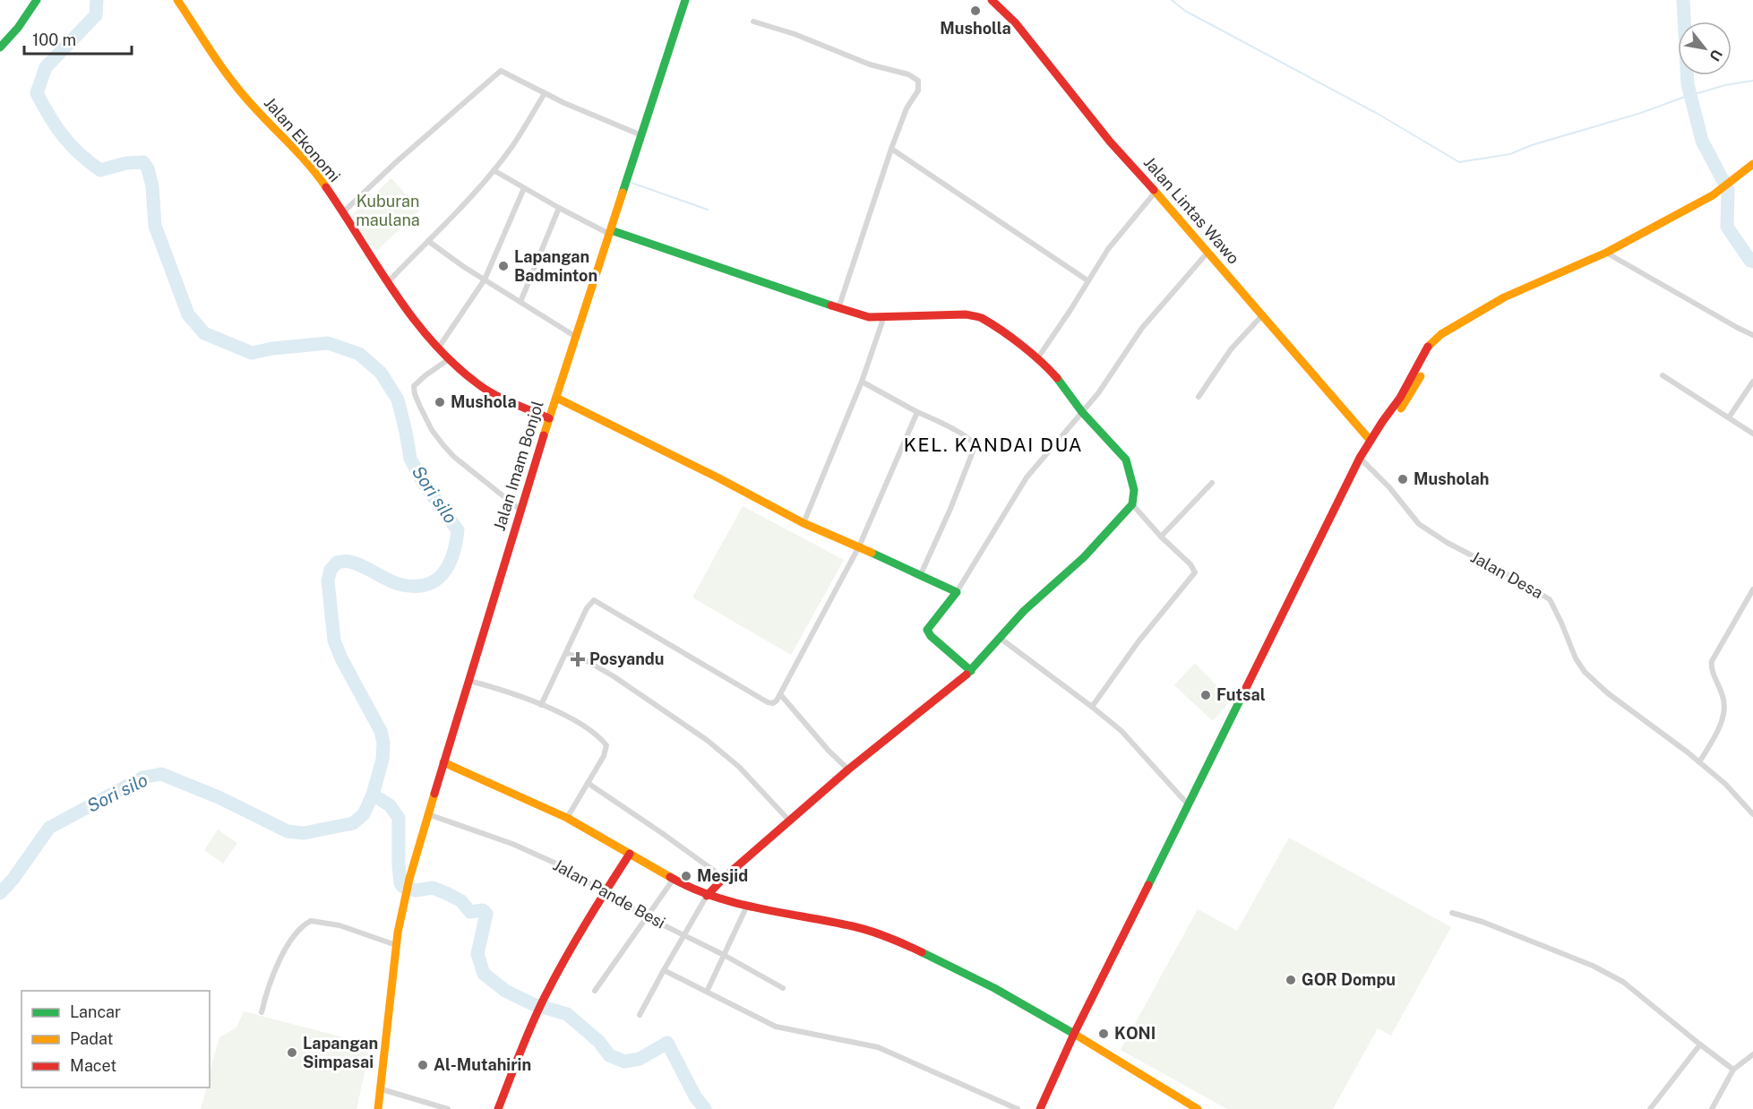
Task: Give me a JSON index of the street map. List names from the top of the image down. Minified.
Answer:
{"streets":{"main road":["Jalan Ekonomi","Jalan Lintas Wawo","Jalan Imam Bonjol"],"street":["Jalan Desa","Jalan Pande Besi"]},"crossings":[["Jalan Ekonomi","Jalan Imam Bonjol"],["Jalan Imam Bonjol","Jalan Pande Besi"]],"districts":["KEL. KANDAI DUA"],"water":["Sori silo"],"parks":["Kuburan maulana"],"places":{"other":["Musholla","Lapangan Badminton","Mushola","Musholah","Futsal","Mesjid","GOR Dompu","KONI","Lapangan Simpasai","Al-Mutahirin"],"health":["Posyandu"]},"legend":["Lancar","Padat","Macet"],"scale_bar":"100 m","north":"bottom right"}
